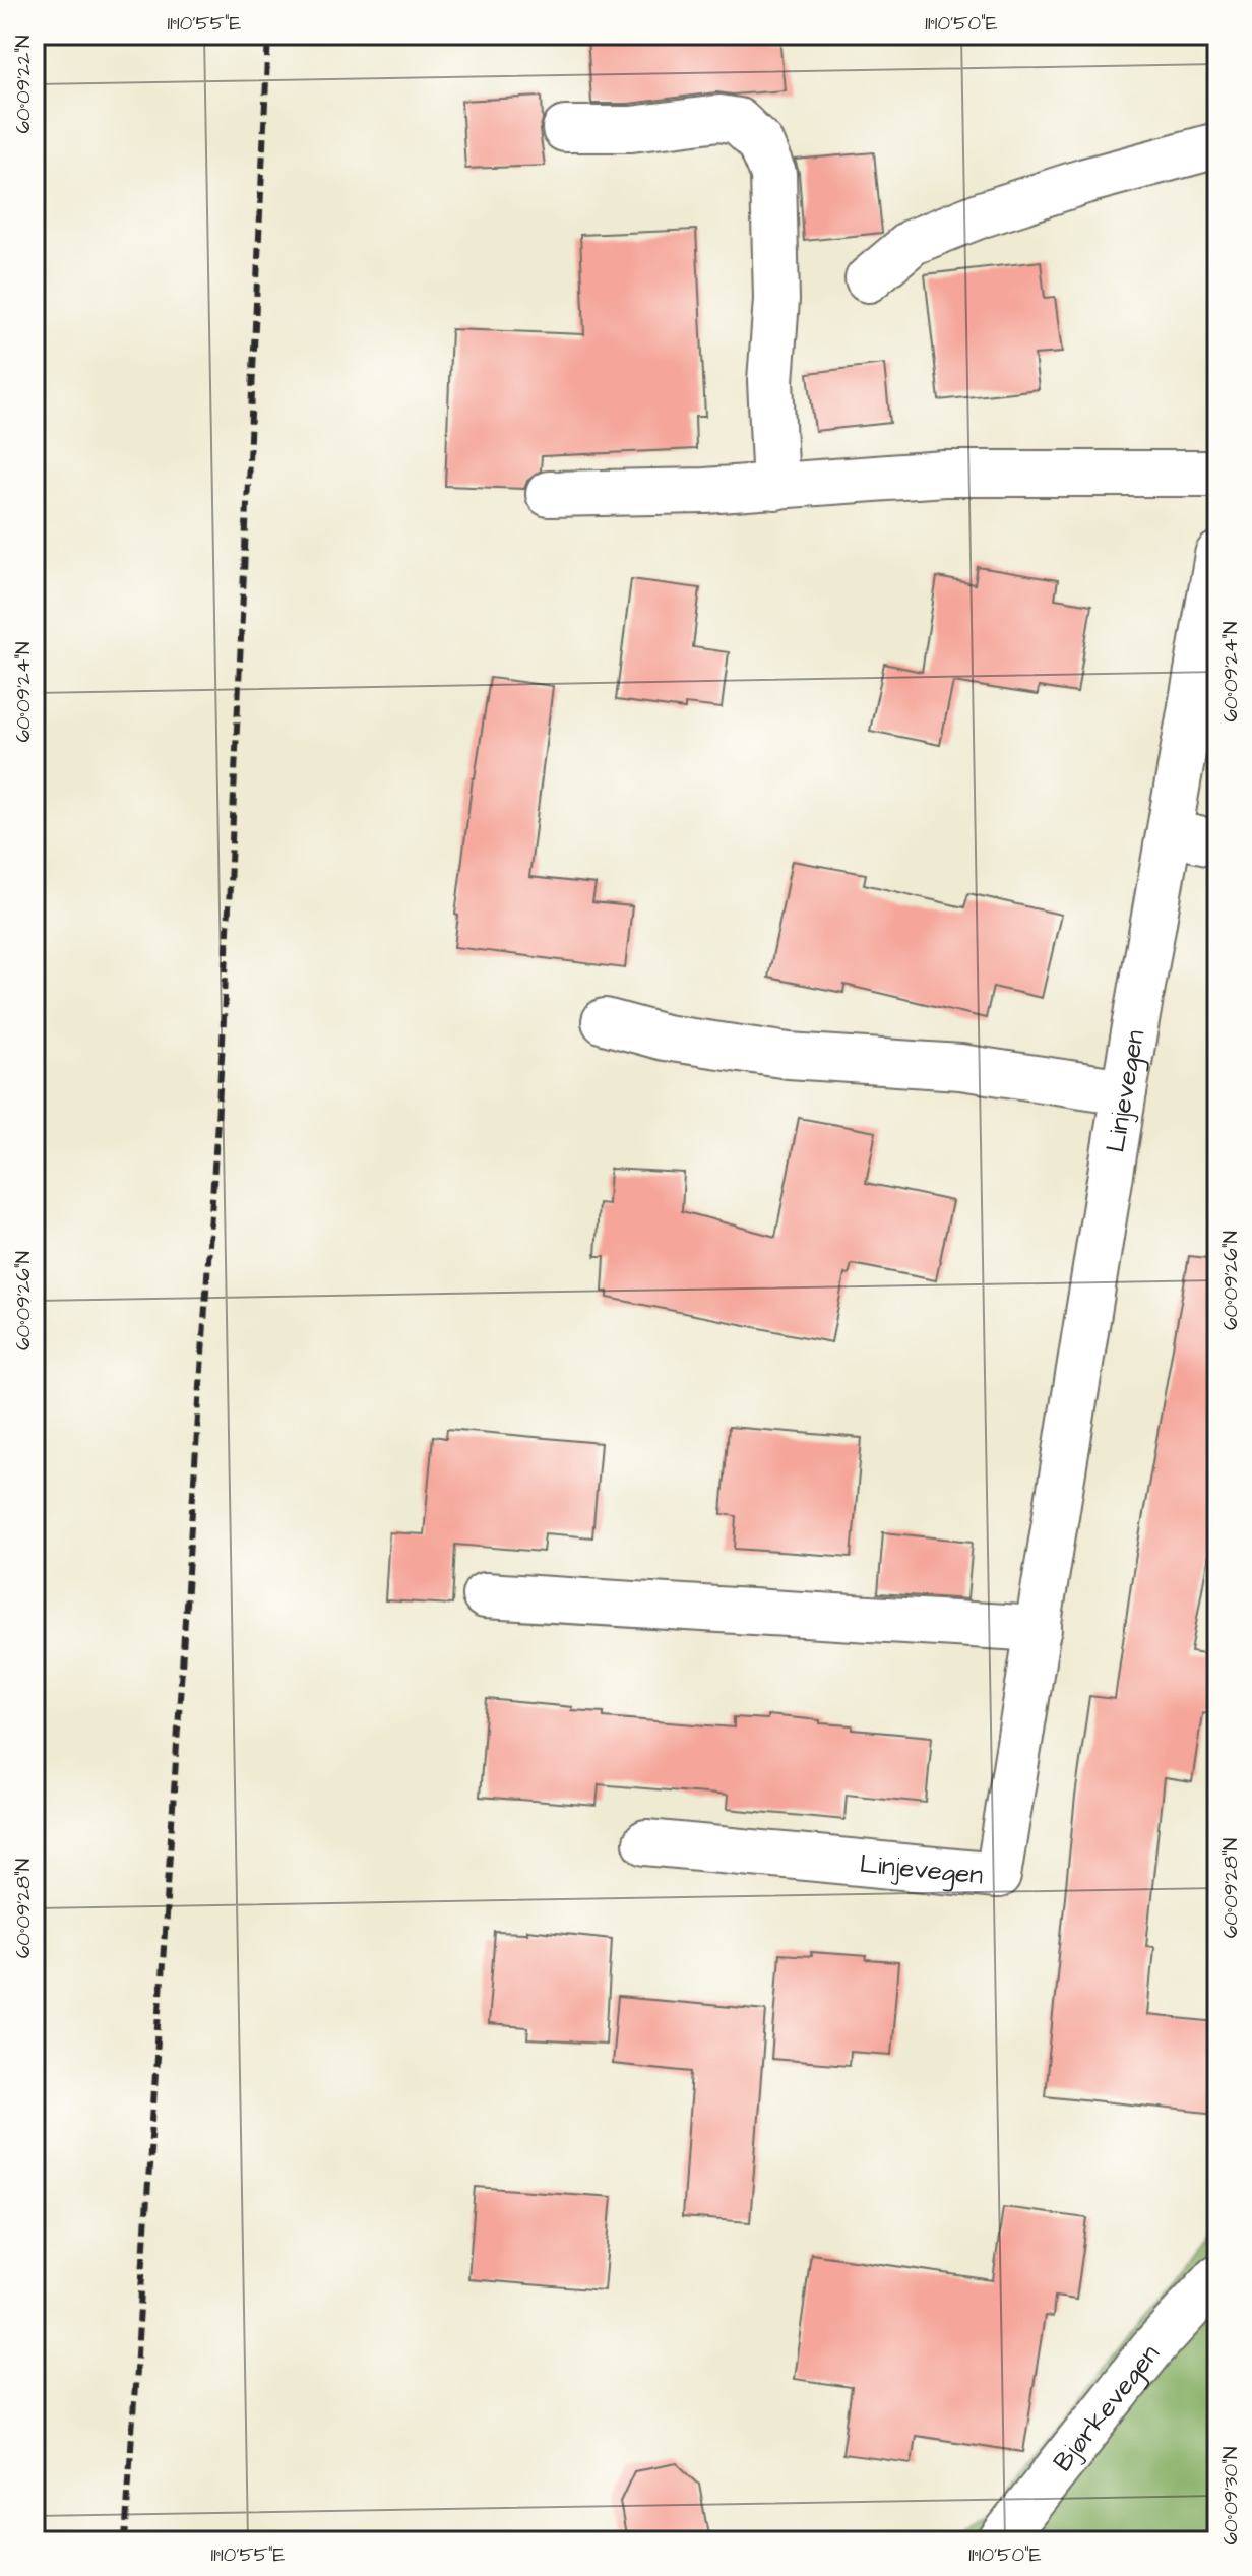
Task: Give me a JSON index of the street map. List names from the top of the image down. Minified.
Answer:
{"streets":{"street":["Linjevegen","Bjørkevegen"]},"coordinates":["11°10'55\"E","11°10'50\"E","60°09'22\"N","60°09'24\"N","60°09'26\"N","60°09'28\"N","60°09'30\"N"]}
